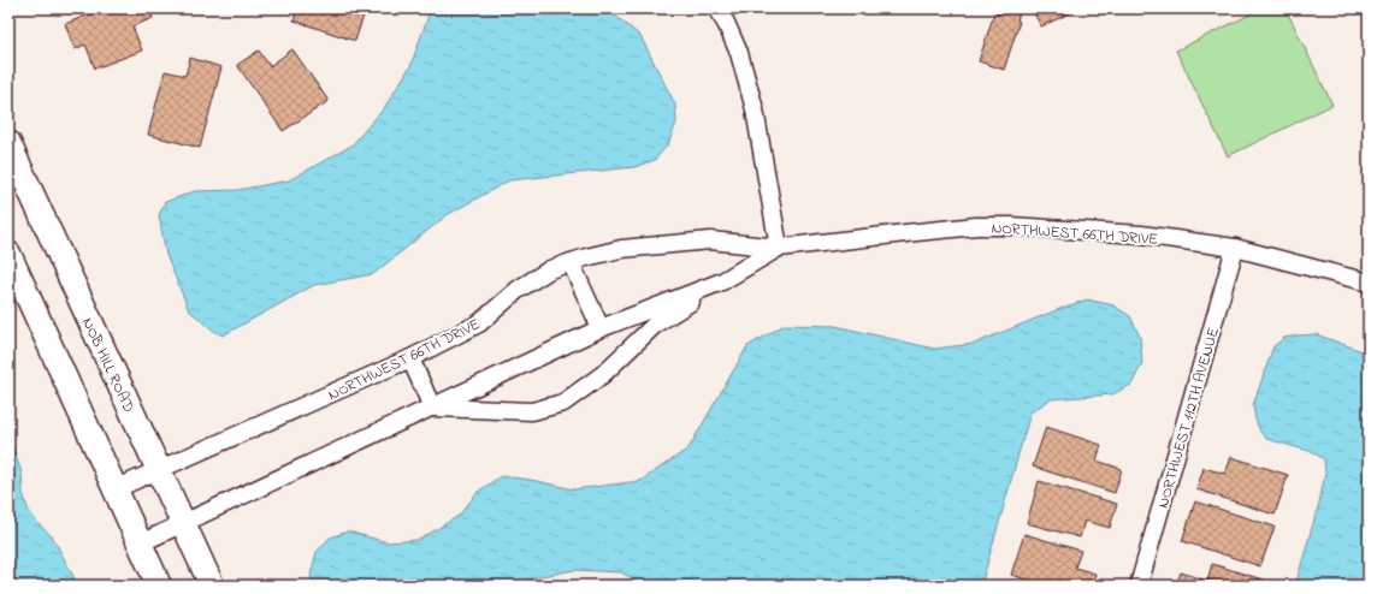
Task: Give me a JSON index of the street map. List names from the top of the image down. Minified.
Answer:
{"streets":{"main road":["NOB HILL ROAD"],"street":["NORTHWEST 66TH DRIVE","NORTHWEST 112TH AVENUE"]},"crossings":[["NORTHWEST 66TH DRIVE","NOB HILL ROAD"],["NORTHWEST 66TH DRIVE","NORTHWEST 112TH AVENUE"]]}
